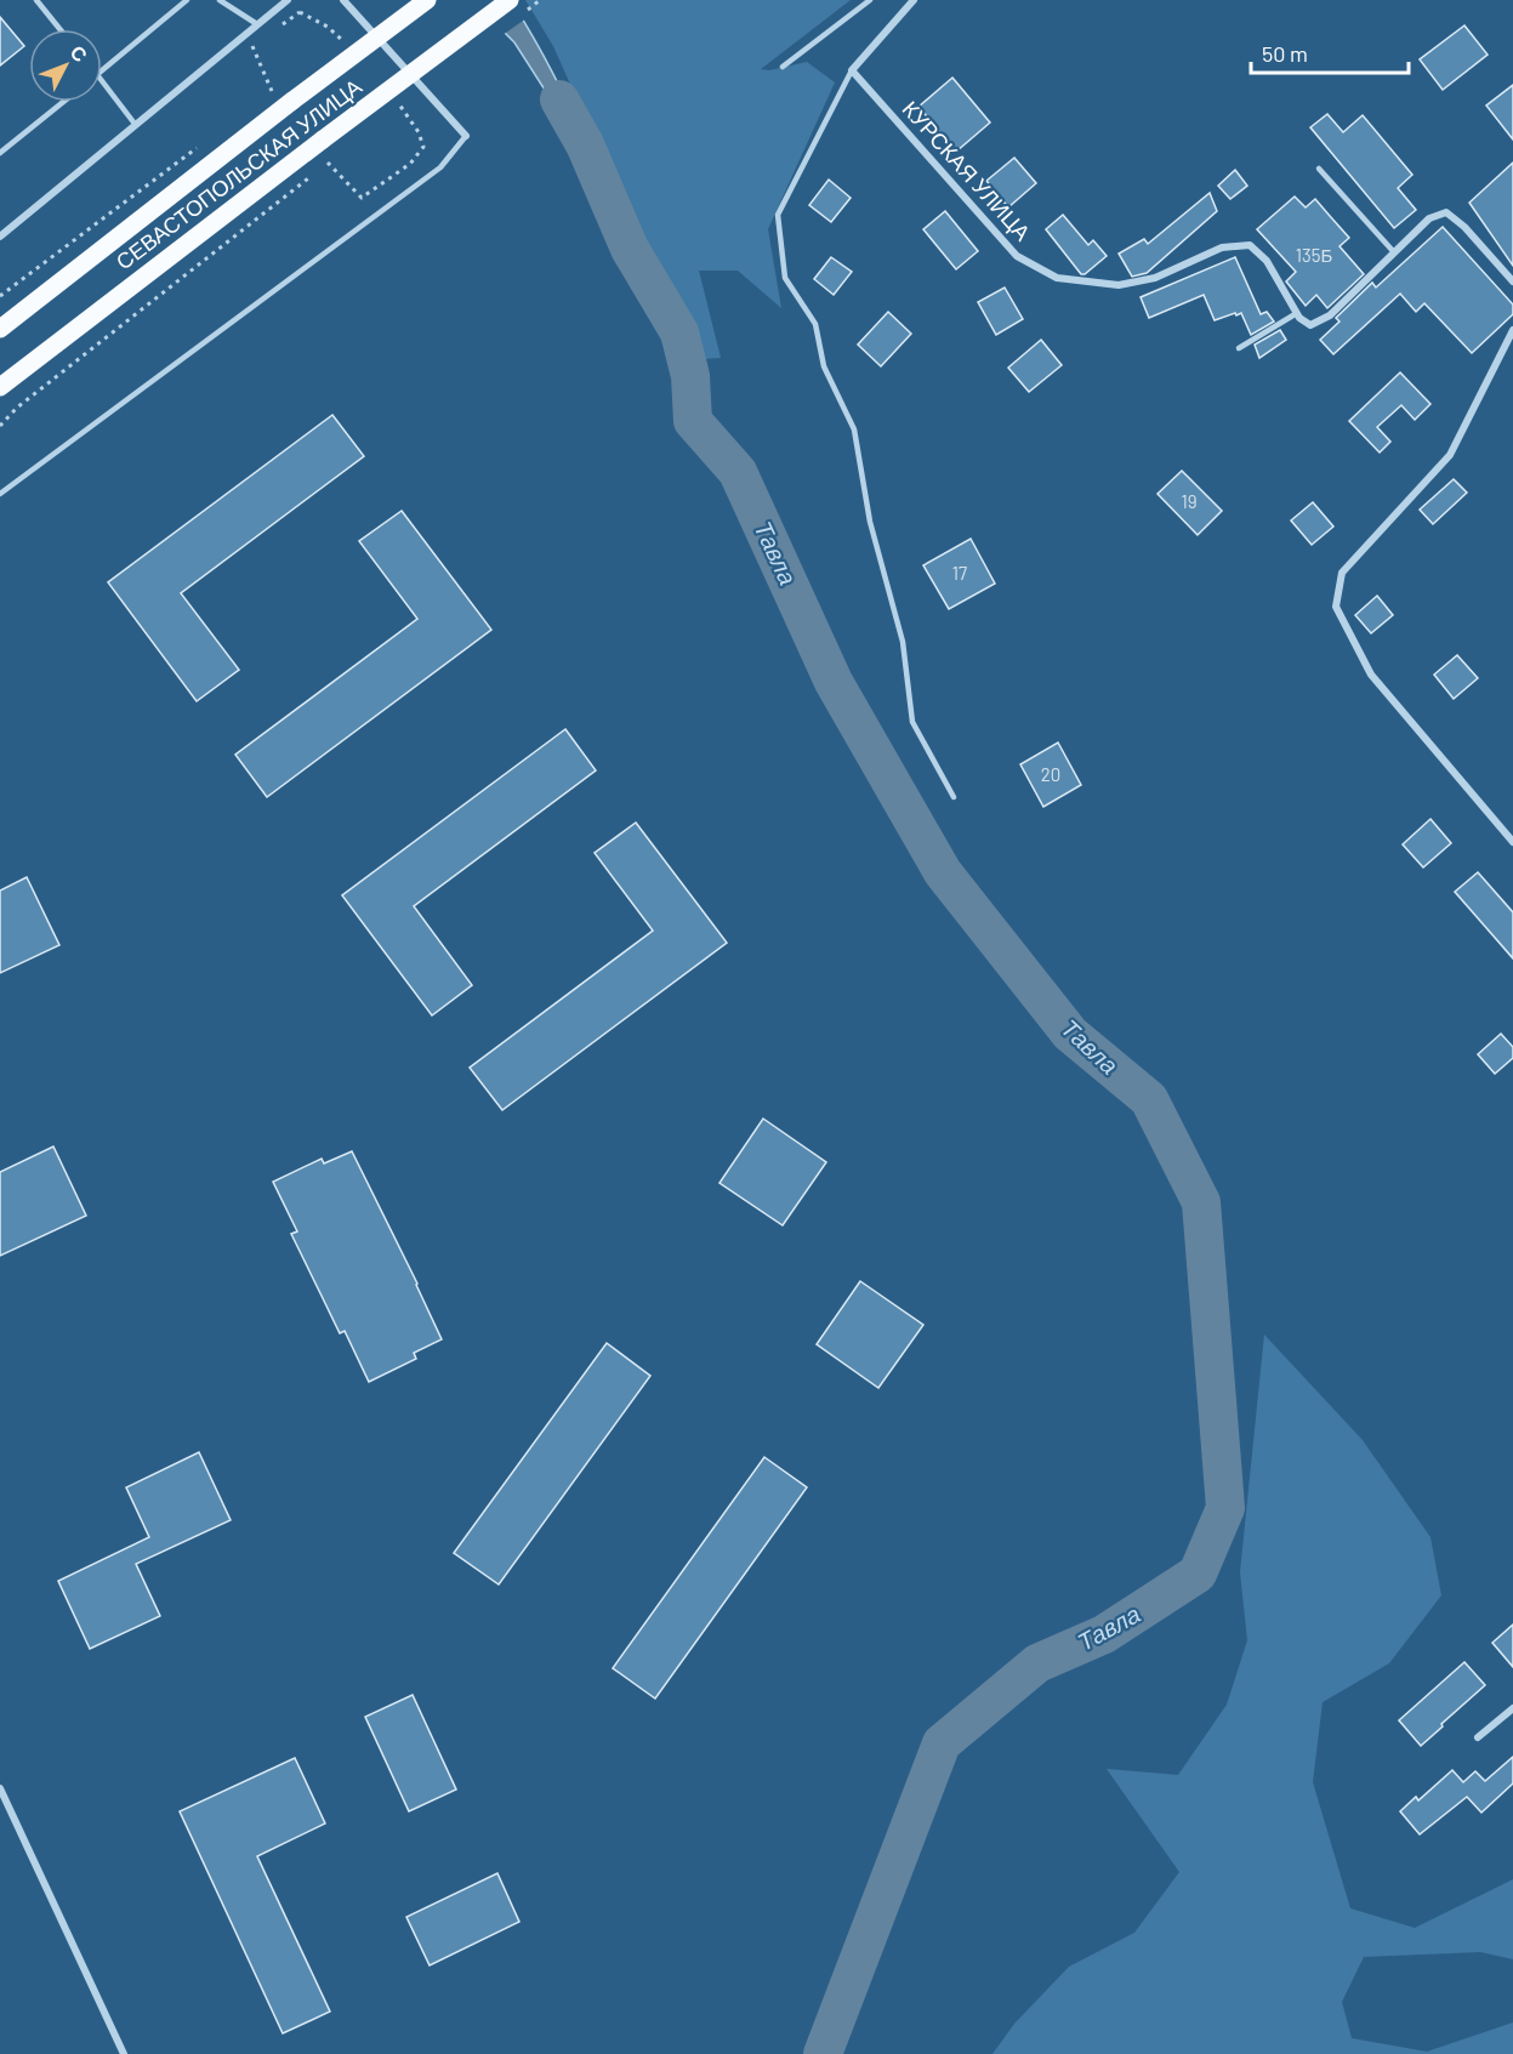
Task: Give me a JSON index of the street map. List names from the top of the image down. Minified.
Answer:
{"streets":{"main road":["СЕВАСТОПОЛЬСКАЯ УЛИЦА"],"street":["КУРСКАЯ УЛИЦА"]},"water":["Тавла"],"house_numbers":["135Б","19","17","20"],"scale_bar":"50 m","north":"top right"}
